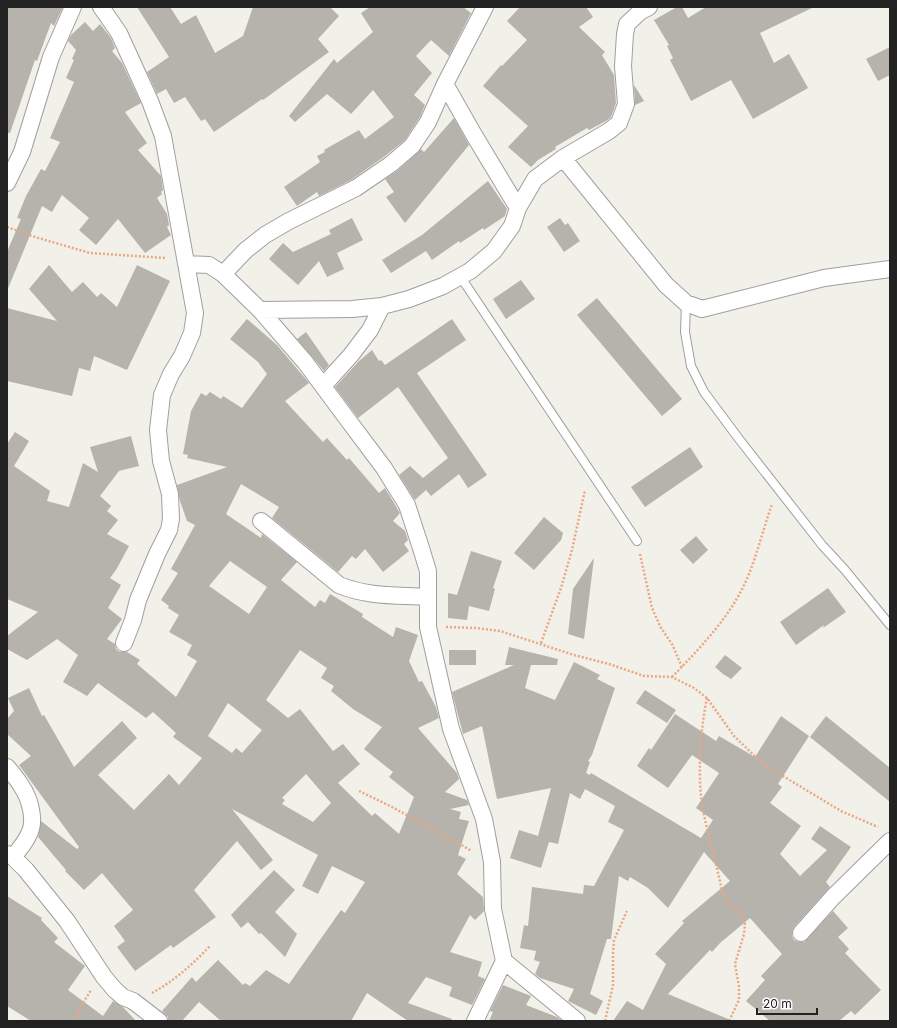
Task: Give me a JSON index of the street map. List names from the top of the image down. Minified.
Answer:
{"scale_bar":"20 m"}
